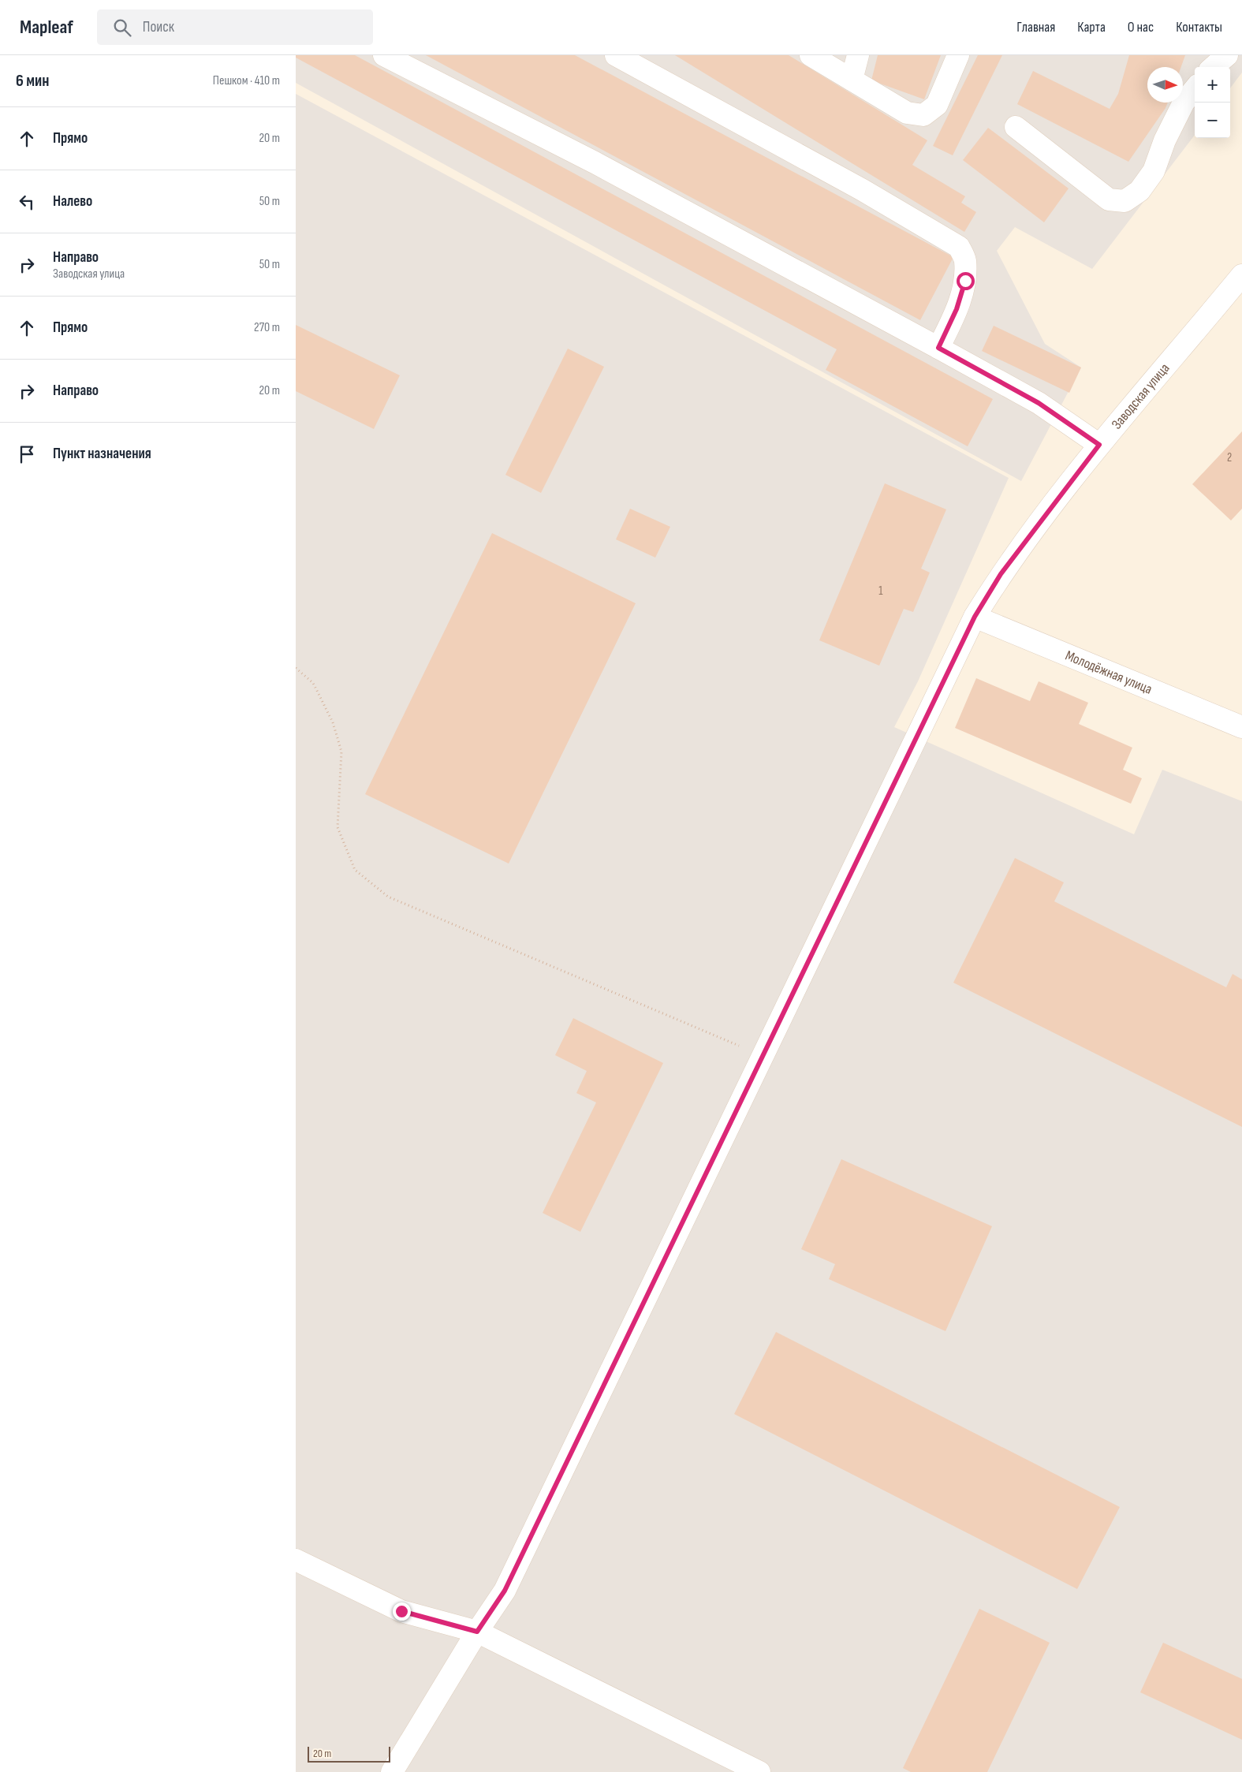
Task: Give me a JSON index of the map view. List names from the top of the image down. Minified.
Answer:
{"streets":{"street":["Заводская улица","Молодёжная улица"]},"crossings":[["Заводская улица","Молодёжная улица"]],"house_numbers":["2","1"],"scale_bar":"20 m","north":"right","page":{"header":"Mapleaf","search":"Поиск","nav":["Главная","Карта","О нас","Контакты"],"heading":["6 мин","Пешком · 410 m"],"map_buttons":["+","−"],"list":[["Прямо","20 m"],["Налево","50 m"],["Направо","Заводская улица","50 m"],["Прямо","270 m"],["Направо","20 m"],"Пункт назначения"],"scale":"20 m"}}
